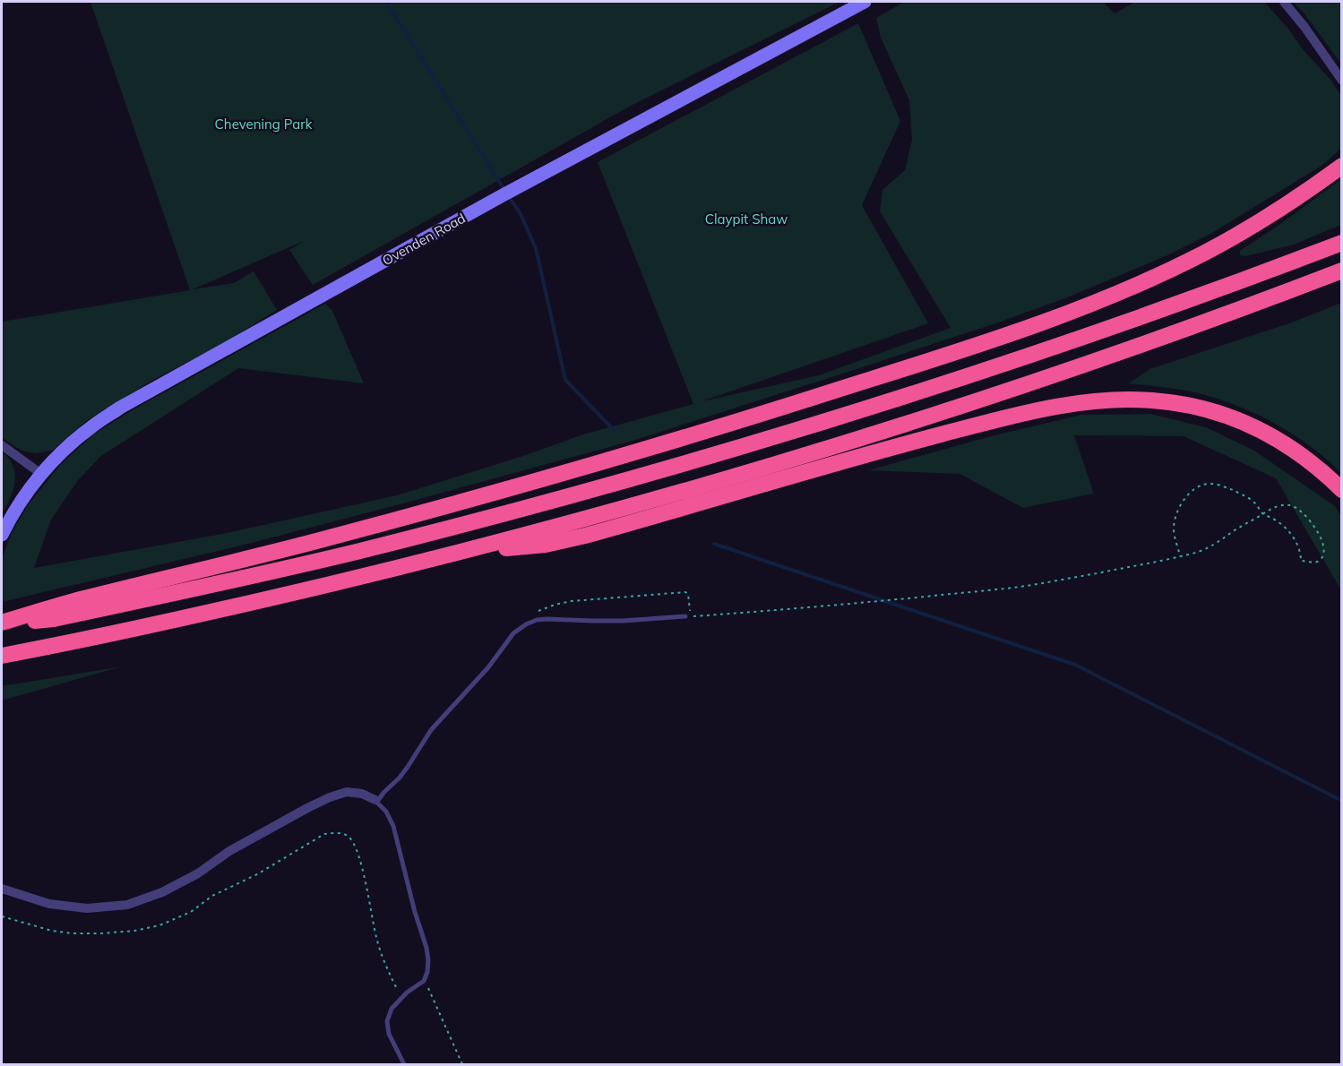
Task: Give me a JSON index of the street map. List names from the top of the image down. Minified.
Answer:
{"streets":{"main road":["Ovenden Road"]},"parks":["Chevening Park","Claypit Shaw"]}
